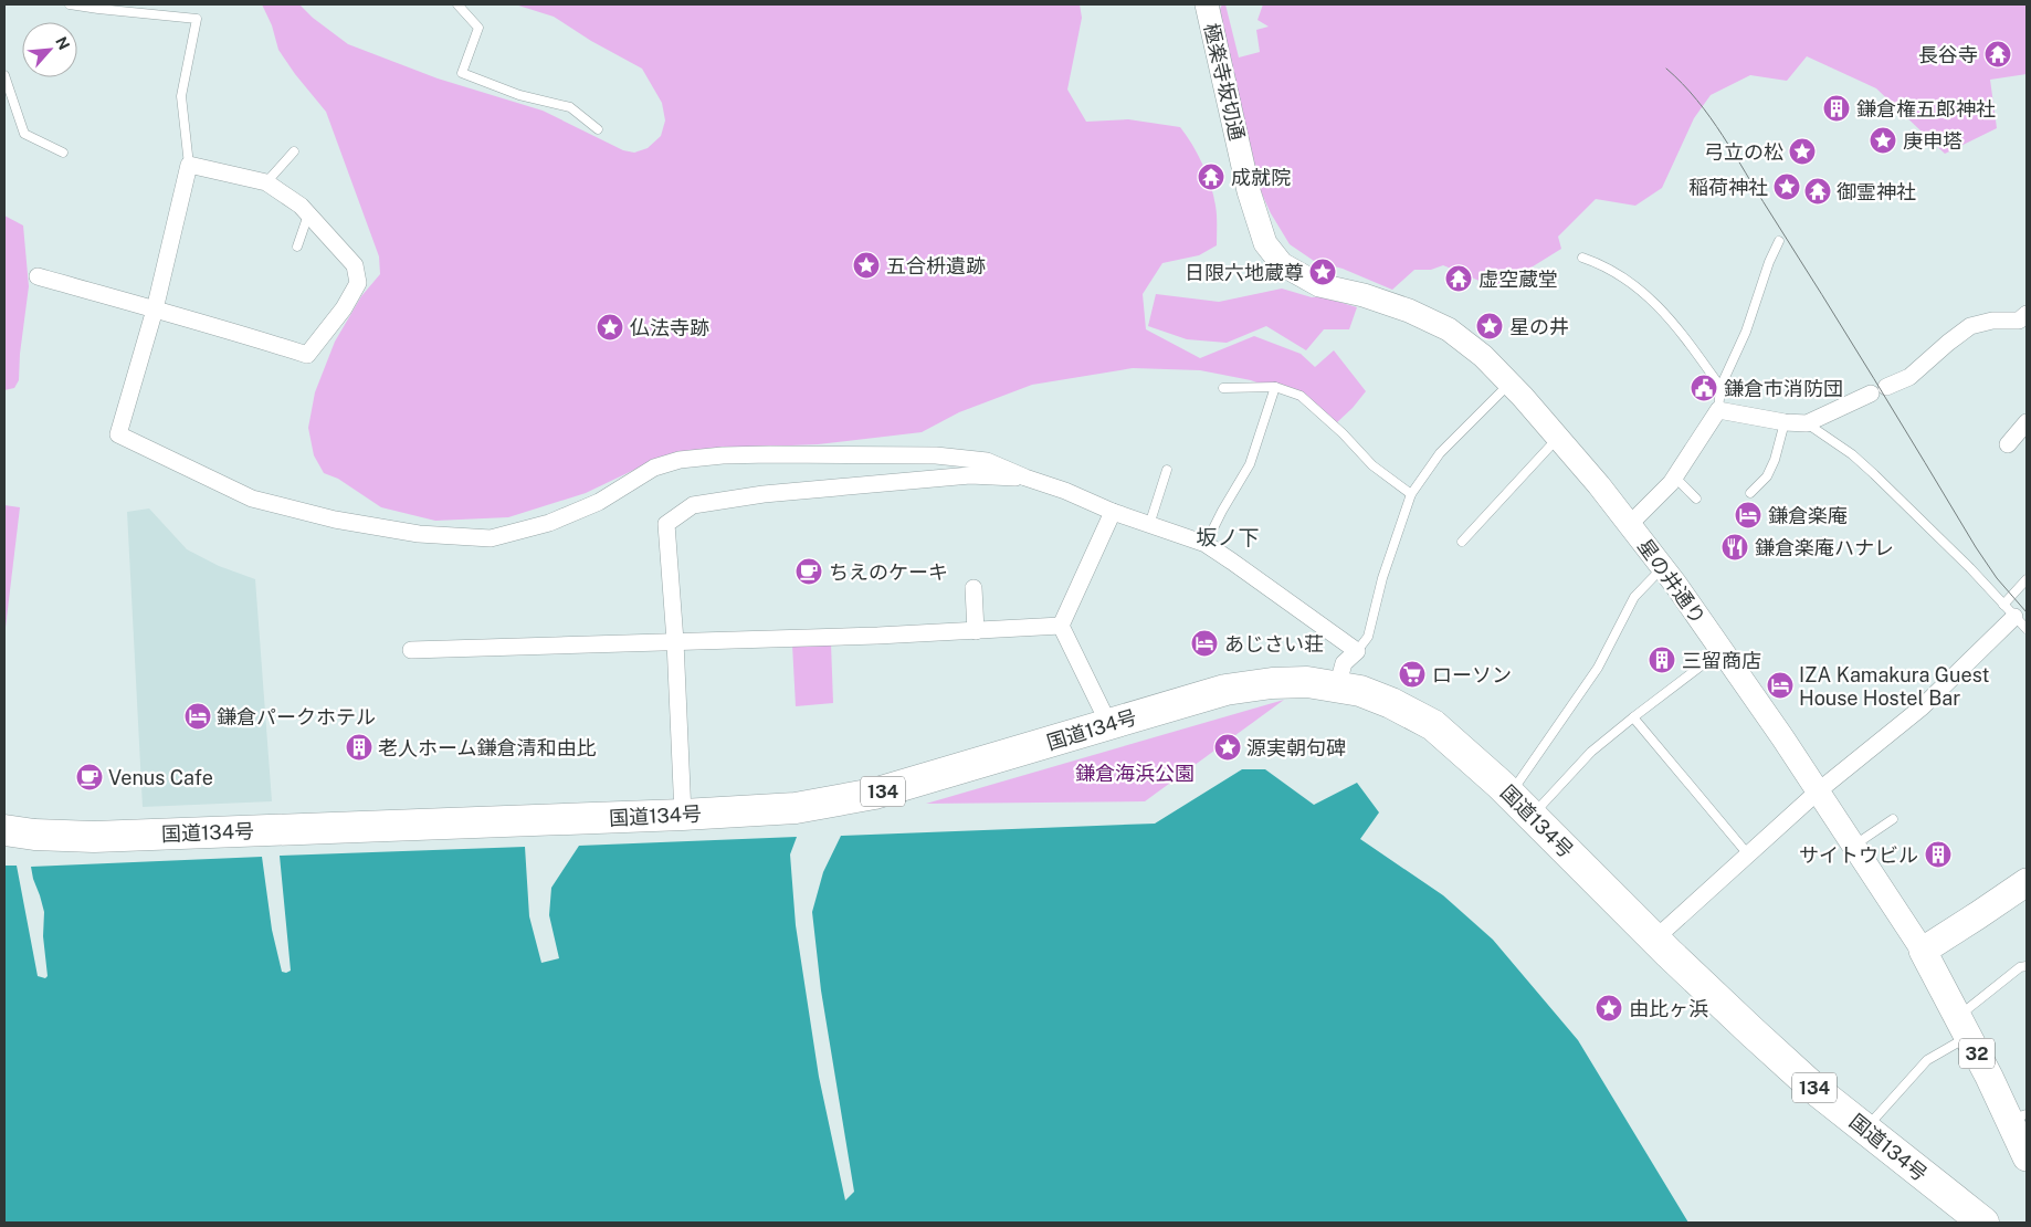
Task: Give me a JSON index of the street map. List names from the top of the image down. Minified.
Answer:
{"streets":{"highway":["国道134号","134"],"main road":["32"],"street":["極楽寺坂切通","星の井通り"]},"crossings":[["極楽寺坂切通","星の井通り"],["星の井通り","32"]],"districts":["坂ノ下"],"parks":["鎌倉海浜公園"],"places":{"temple":["長谷寺","成就院","御霊神社","虚空蔵堂"],"building":["鎌倉権五郎神社","三留商店","老人ホーム鎌倉清和由比","サイトウビル"],"place":["庚申塔","弓立の松","稲荷神社","五合枡遺跡","日限六地蔵尊","星の井","仏法寺跡","源実朝句碑","由比ヶ浜"],"public building":["鎌倉市消防団"],"hotel":["鎌倉楽庵","あじさい荘","IZA Kamakura Guest House Hostel Bar","鎌倉パークホテル"],"restaurant":["鎌倉楽庵ハナレ"],"cafe":["ちえのケーキ","Venus Cafe"],"supermarket":["ローソン"]},"north":"top right"}
